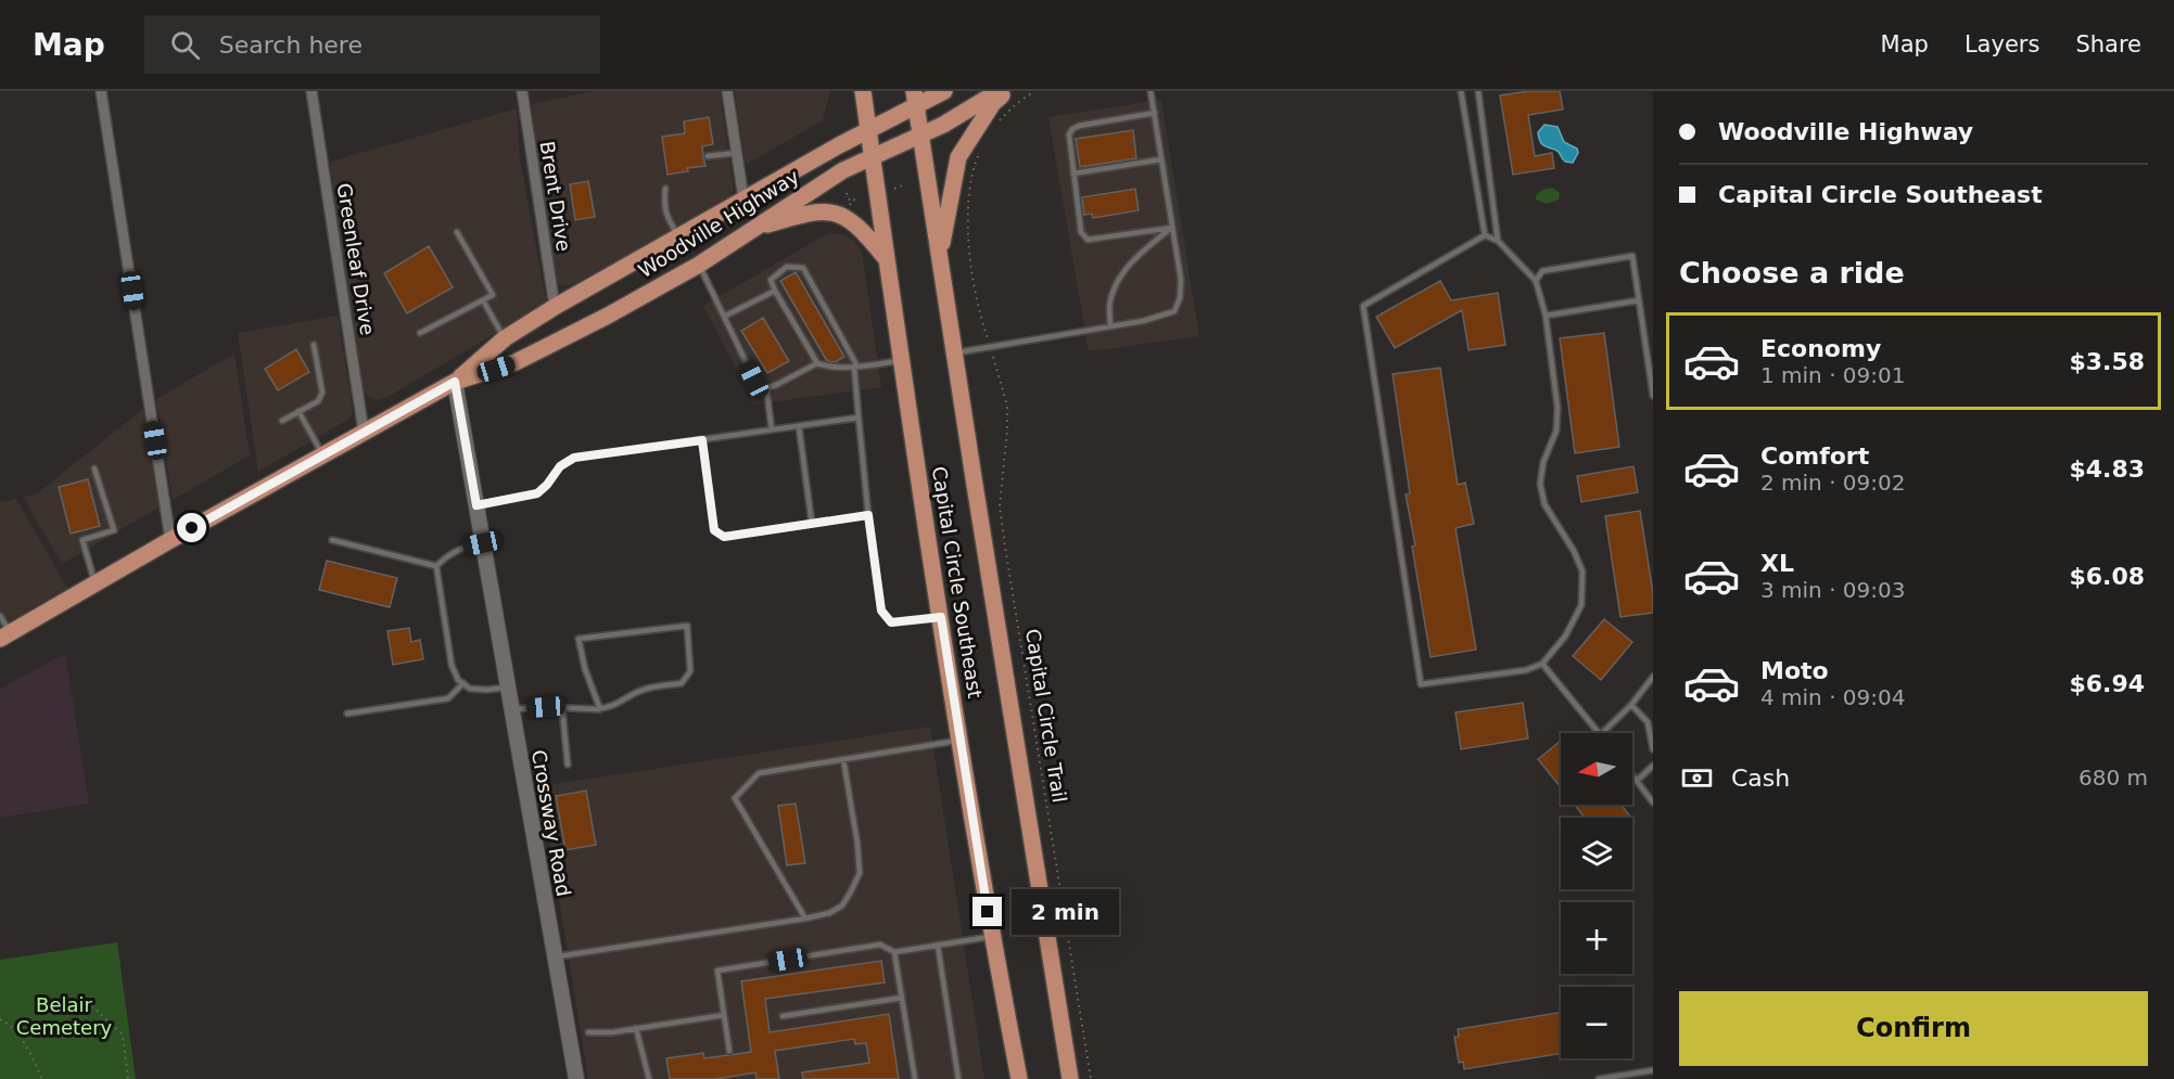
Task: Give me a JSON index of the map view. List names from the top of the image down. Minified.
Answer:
{"streets":{"main road":["Woodville Highway","Capital Circle Southeast"],"street":["Brent Drive","Greenleaf Drive","Crossway Road"],"path":["Capital Circle Trail"]},"crossings":[["Brent Drive","Woodville Highway"],["Woodville Highway","Greenleaf Drive"],["Woodville Highway","Capital Circle Southeast"],["Woodville Highway","Crossway Road"]],"parks":["Belair Cemetery"],"north":"left","page":{"header":"Map","search":"Search here","nav":["Map","Layers","Share"],"banner":["Woodville Highway","Capital Circle Southeast"],"heading":"Choose a ride","list":[{"name":"Economy","note":"1 min · 09:01","value":"$3.58"},{"name":"Comfort","note":"2 min · 09:02","value":"$4.83"},{"name":"XL","note":"3 min · 09:03","value":"$6.08"},{"name":"Moto","note":"4 min · 09:04","value":"$6.94"}],"map_buttons":["+","−"],"pay":["Cash","680 m"],"bubble":"2 min","buttons":"Confirm"}}
